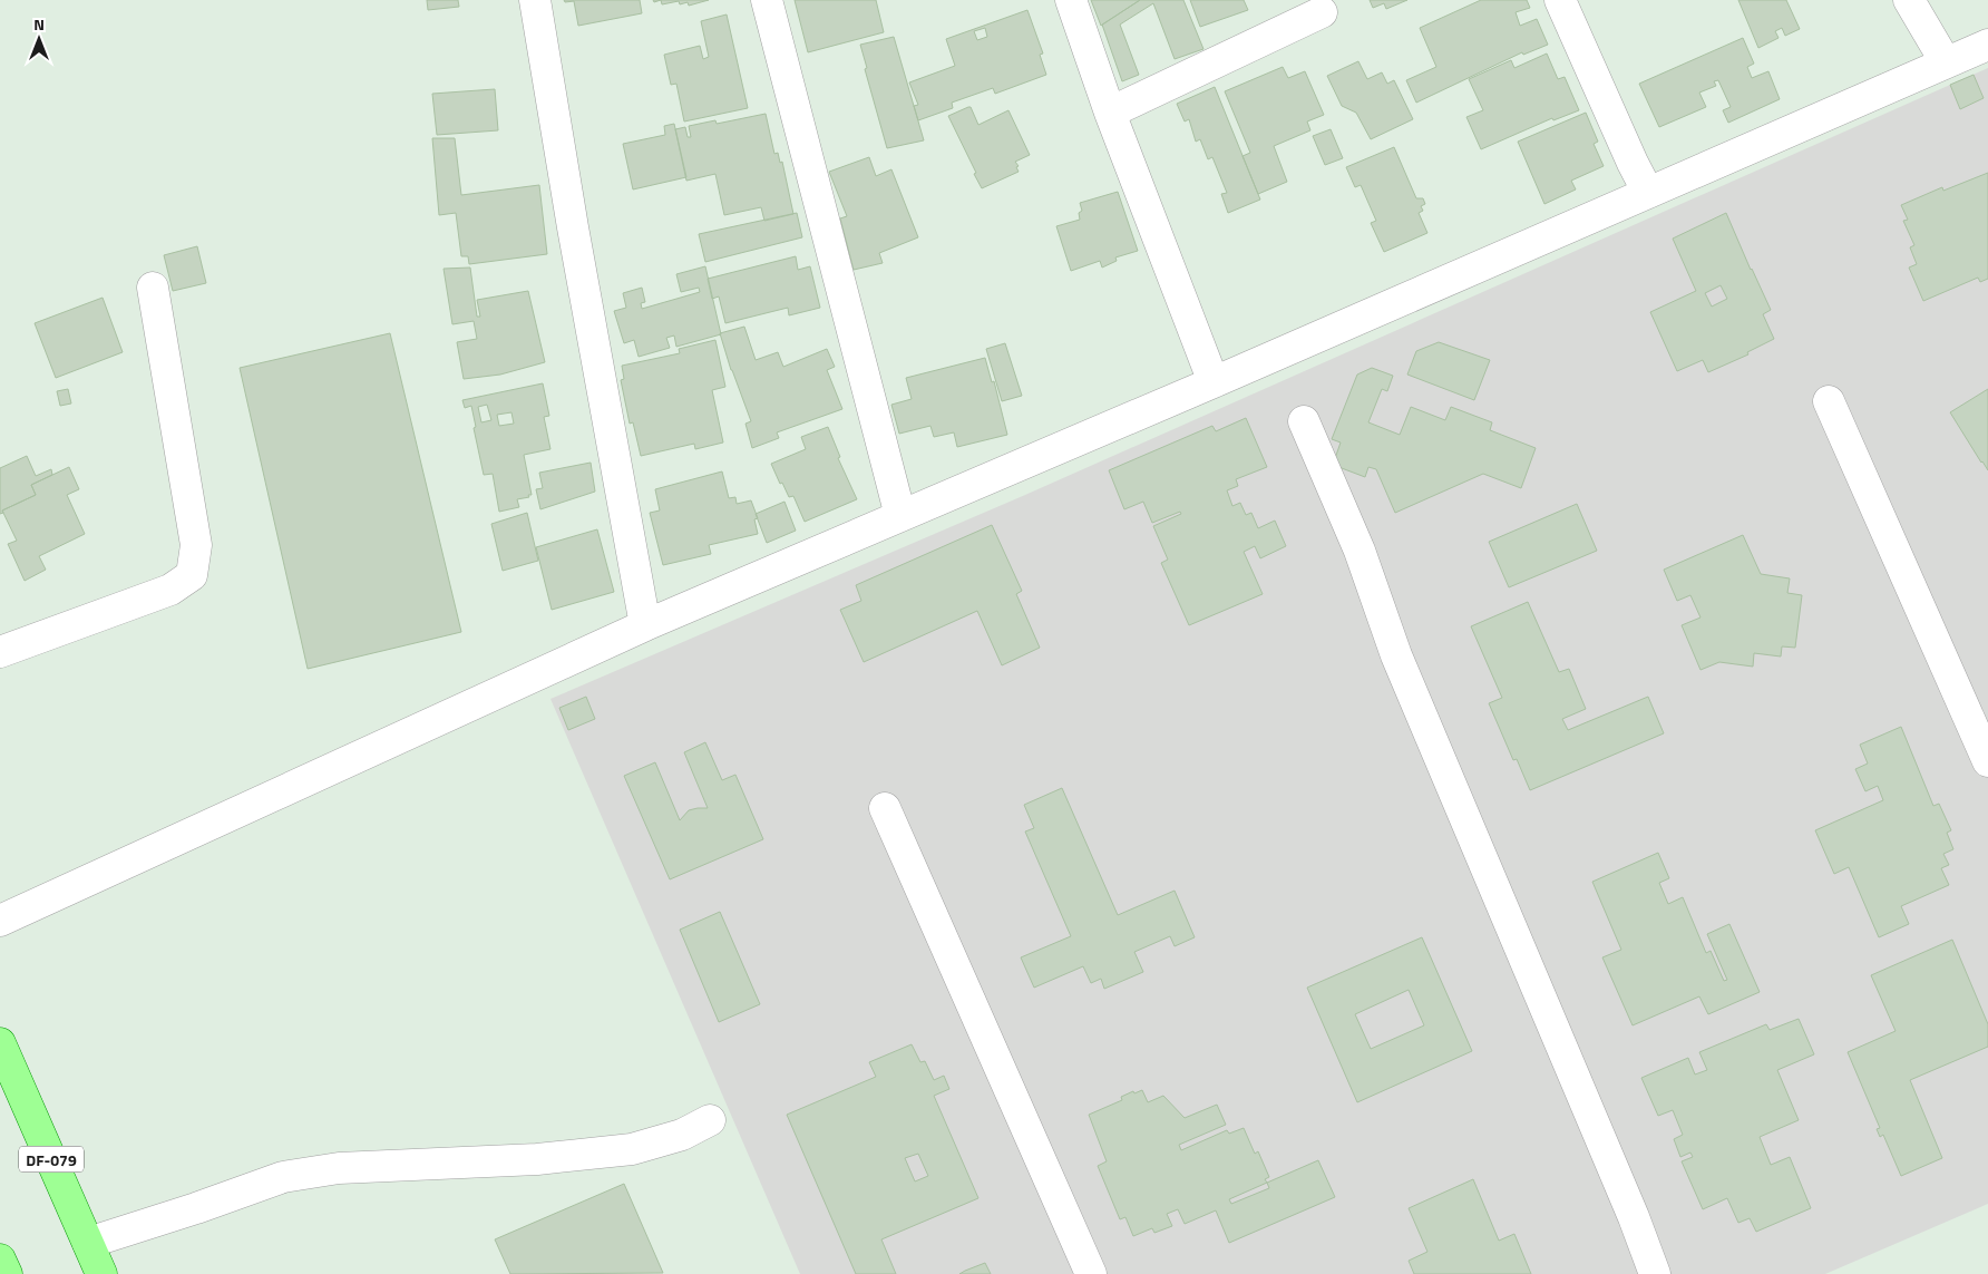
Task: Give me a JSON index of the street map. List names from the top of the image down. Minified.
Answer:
{"streets":{"main road":["DF-079"]},"north":"top"}
